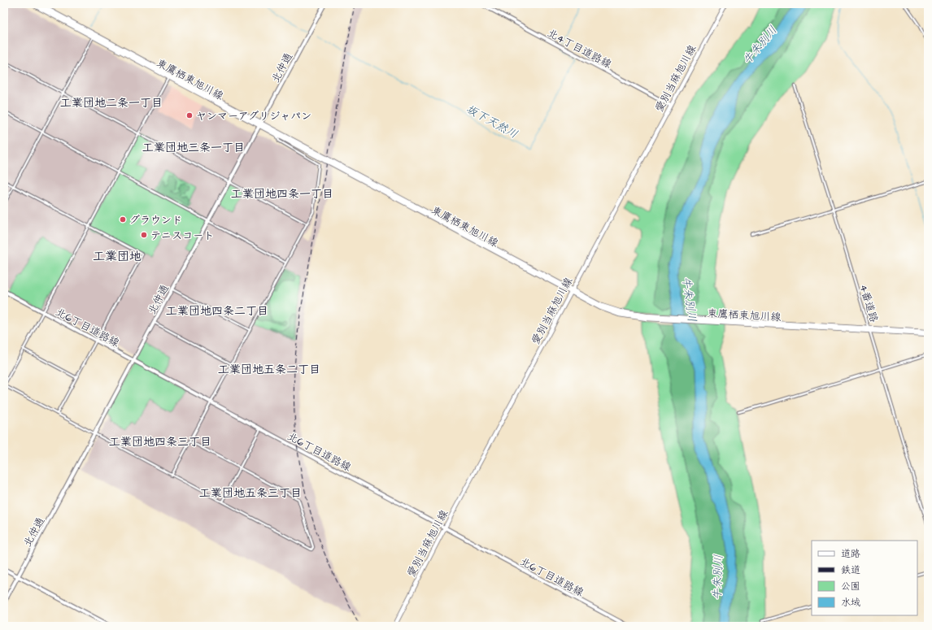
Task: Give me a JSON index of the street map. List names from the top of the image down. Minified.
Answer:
{"streets":{"main road":["愛別当麻旭川線","東鷹栖東旭川線"],"street":["北4丁目道路線","北仲通","4番道路","北6丁目道路線"]},"crossings":[["北4丁目道路線","愛別当麻旭川線"],["北仲通","東鷹栖東旭川線"],["北仲通","北6丁目道路線"],["愛別当麻旭川線","東鷹栖東旭川線"],["愛別当麻旭川線","北6丁目道路線"],["東鷹栖東旭川線","4番道路"]],"districts":["工業団地二条一丁目","工業団地三条一丁目","工業団地四条一丁目","工業団地","工業団地四条二丁目","工業団地五条二丁目","工業団地四条三丁目","工業団地五条三丁目"],"water":["牛朱別川","坂下天然川"],"places":["ヤンマーアグリジャパン","グラウンド","テニスコート"],"legend":["道路","鉄道","公園","水域"]}
